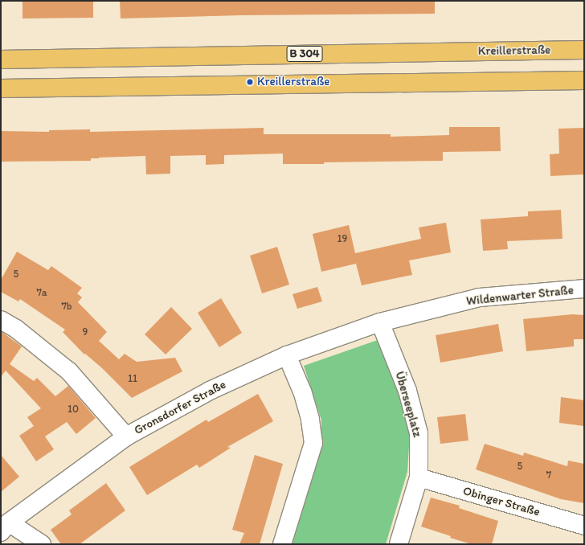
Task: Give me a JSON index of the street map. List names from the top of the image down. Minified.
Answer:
{"streets":{"main road":["Kreillerstraße","B 304"],"street":["Wildenwarter Straße","Überseeplatz","Gronsdorfer Straße","Obinger Straße"]},"crossings":[["Wildenwarter Straße","Überseeplatz"],["Wildenwarter Straße","Gronsdorfer Straße"],["Überseeplatz","Gronsdorfer Straße"],["Überseeplatz","Obinger Straße"]],"places":["Kreillerstraße"],"house_numbers":["19","5","7a","7b","9","11","10","5","7"]}
